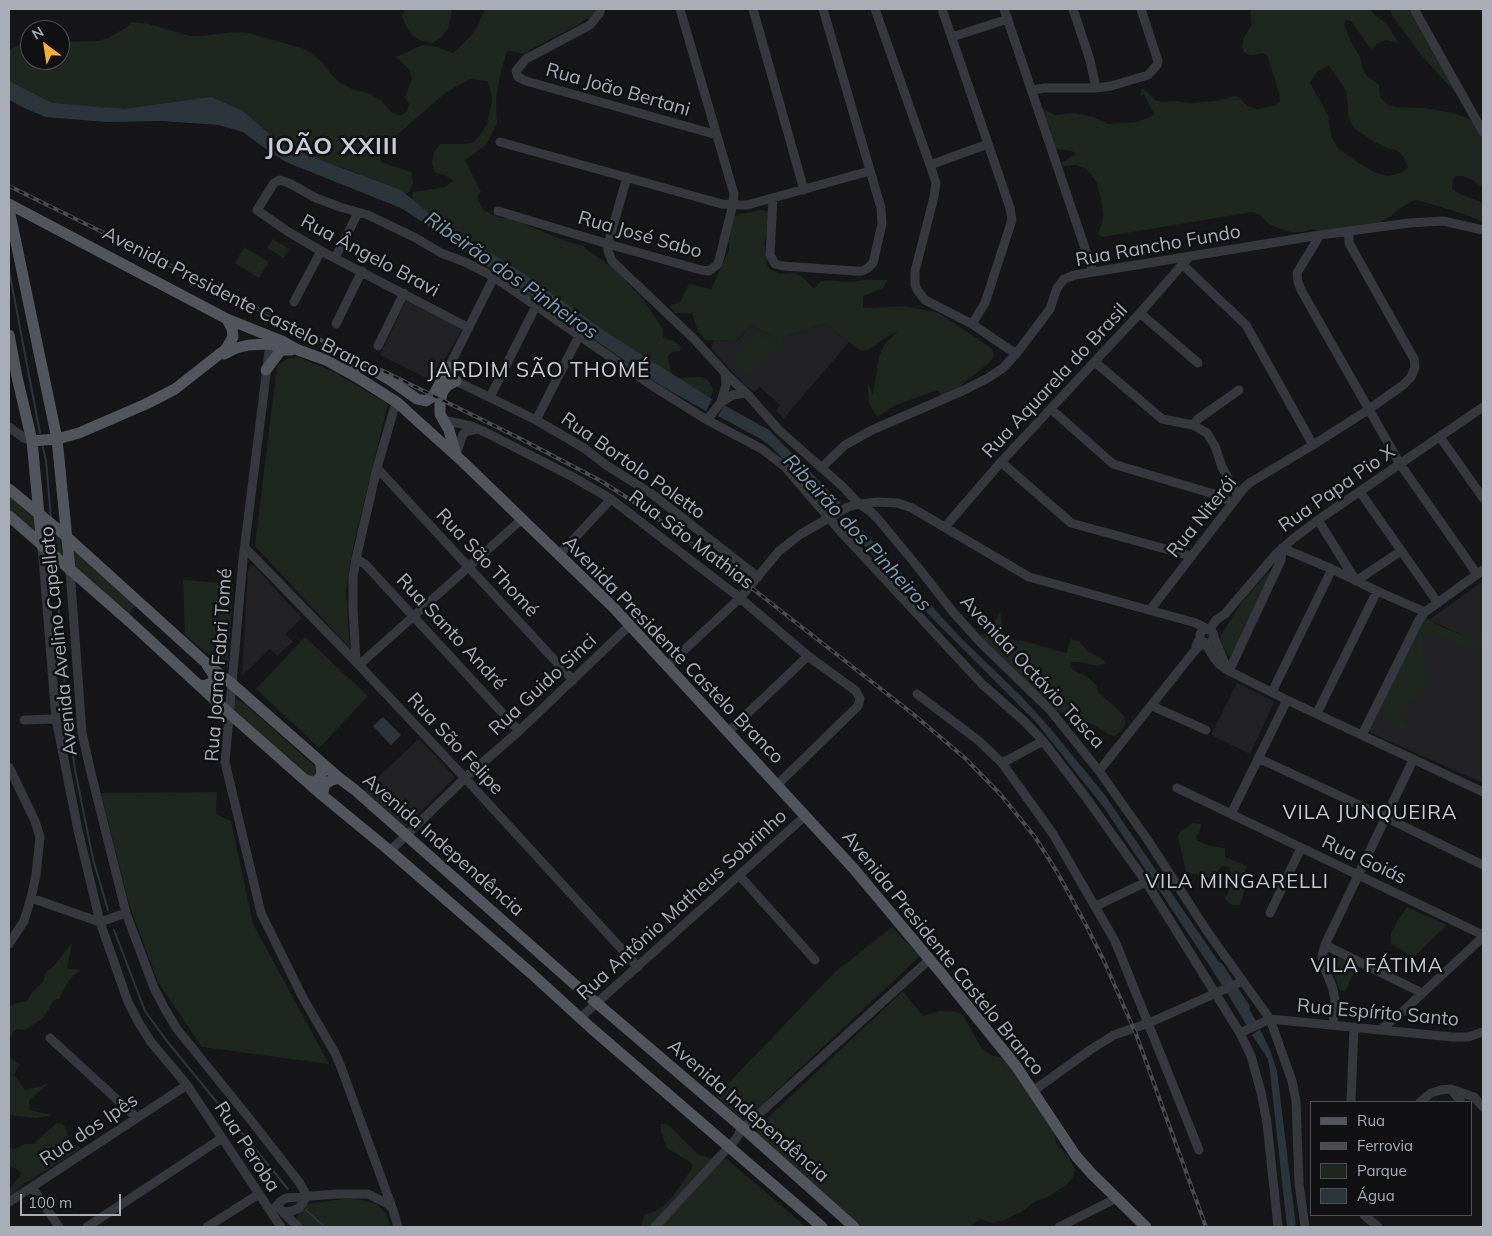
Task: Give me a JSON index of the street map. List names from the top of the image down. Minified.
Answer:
{"streets":{"main road":["Avenida Presidente Castelo Branco","Avenida Avelino Capellato","Avenida Independência"],"street":["Rua João Bertani","Rua José Sabo","Rua Rancho Fundo","Rua Ângelo Bravi","Rua Aquarela do Brasil","Rua Bortolo Poletto","Rua Papa Pio X","Rua Niterói","Rua São Mathias","Rua São Thomé","Rua Santo André","Rua Joana Fabri Tomé","Avenida Octávio Tasca","Rua Guido Sinci","Rua São Felipe","Rua Goiás","Rua Antônio Matheus Sobrinho","Rua Espírito Santo","Rua dos Ipês","Rua Peroba"]},"crossings":[["Rua João Bertani","Rua José Sabo"],["Rua José Sabo","Avenida Octávio Tasca"],["Rua Rancho Fundo","Rua Aquarela do Brasil"],["Rua Rancho Fundo","Rua Niterói"],["Rua Rancho Fundo","Avenida Octávio Tasca"],["Avenida Presidente Castelo Branco","Rua São Mathias"],["Avenida Presidente Castelo Branco","Rua Joana Fabri Tomé"],["Avenida Presidente Castelo Branco","Rua Guido Sinci"],["Avenida Presidente Castelo Branco","Rua Antônio Matheus Sobrinho"],["Rua São Thomé","Rua Guido Sinci"],["Rua Santo André","Rua Guido Sinci"],["Avenida Avelino Capellato","Avenida Independência"],["Avenida Avelino Capellato","Rua dos Ipês"],["Avenida Avelino Capellato","Rua Peroba"],["Rua Joana Fabri Tomé","Rua São Felipe"],["Rua Joana Fabri Tomé","Avenida Independência"],["Avenida Octávio Tasca","Rua Espírito Santo"],["Rua Guido Sinci","Rua São Felipe"],["Rua Guido Sinci","Avenida Independência"],["Rua São Felipe","Rua Antônio Matheus Sobrinho"],["Avenida Independência","Rua Antônio Matheus Sobrinho"],["Rua dos Ipês","Rua Peroba"]],"districts":["JOÃO XXIII","JARDIM SÃO THOMÉ","VILA JUNQUEIRA","VILA MINGARELLI","VILA FÁTIMA"],"water":["Ribeirão dos Pinheiros"],"legend":["Rua","Ferrovia","Parque","Água"],"scale_bar":"100 m","north":"top left"}
